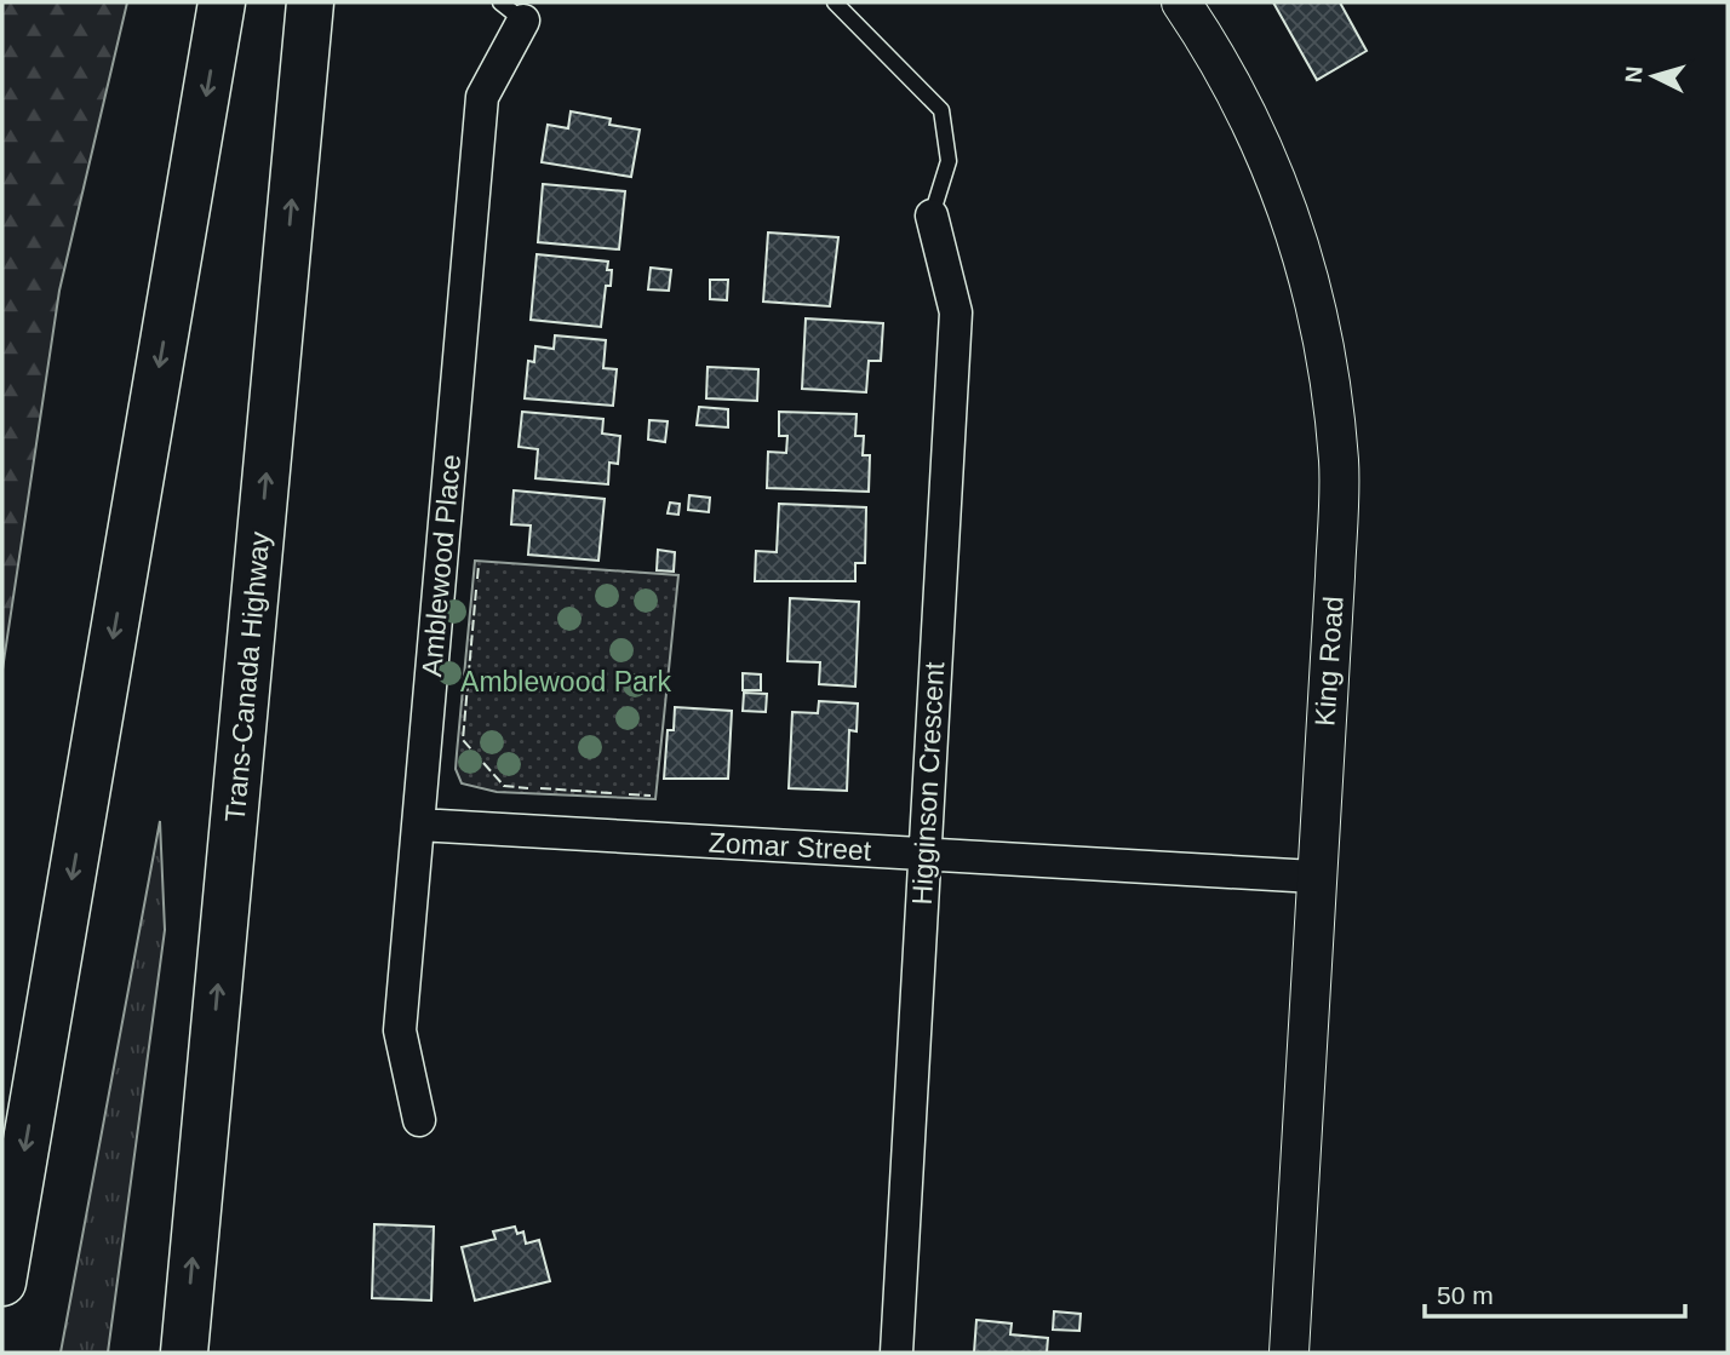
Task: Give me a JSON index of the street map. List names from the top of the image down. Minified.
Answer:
{"streets":{"highway":["Trans-Canada Highway"],"street":["Amblewood Place","King Road","Higginson Crescent","Zomar Street"]},"crossings":[["Amblewood Place","Zomar Street"],["King Road","Zomar Street"],["Higginson Crescent","Zomar Street"]],"parks":["Amblewood Park"],"scale_bar":"50 m","north":"left"}
